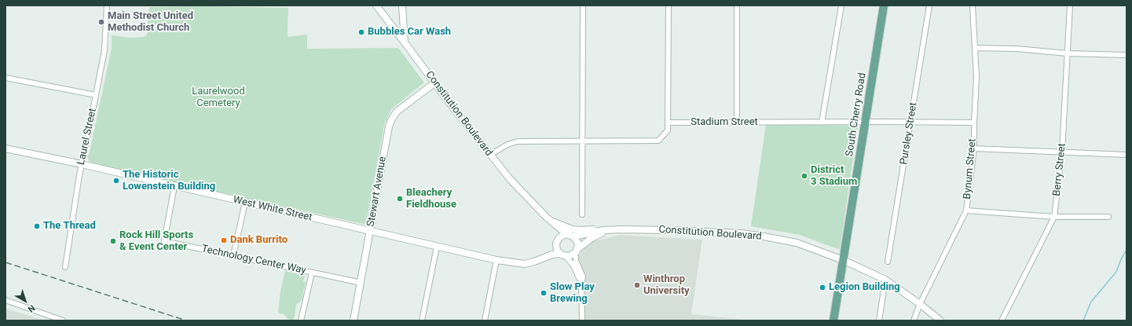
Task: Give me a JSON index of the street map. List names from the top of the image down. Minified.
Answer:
{"streets":{"main road":["South Cherry Road"],"street":["Constitution Boulevard","Stadium Street","Pursley Street","Laurel Street","Bynum Street","Berry Street","Stewart Avenue","West White Street","Technology Center Way"]},"crossings":[["Constitution Boulevard","South Cherry Road"],["Constitution Boulevard","Bynum Street"],["Constitution Boulevard","Stewart Avenue"],["Constitution Boulevard","West White Street"],["South Cherry Road","Stadium Street"],["Stadium Street","Pursley Street"],["Stadium Street","Bynum Street"],["Laurel Street","West White Street"],["Stewart Avenue","West White Street"],["Stewart Avenue","Technology Center Way"],["West White Street","Technology Center Way"]],"parks":["Laurelwood Cemetery"],"places":["Main Street United Methodist Church","Bubbles Car Wash","District 3 Stadium","The Historic Lowenstein Building","Bleachery Fieldhouse","The Thread","Dank Burrito","Rock Hill Sports & Event Center","Winthrop University","Legion Building","Slow Play Brewing"],"north":"bottom right"}
